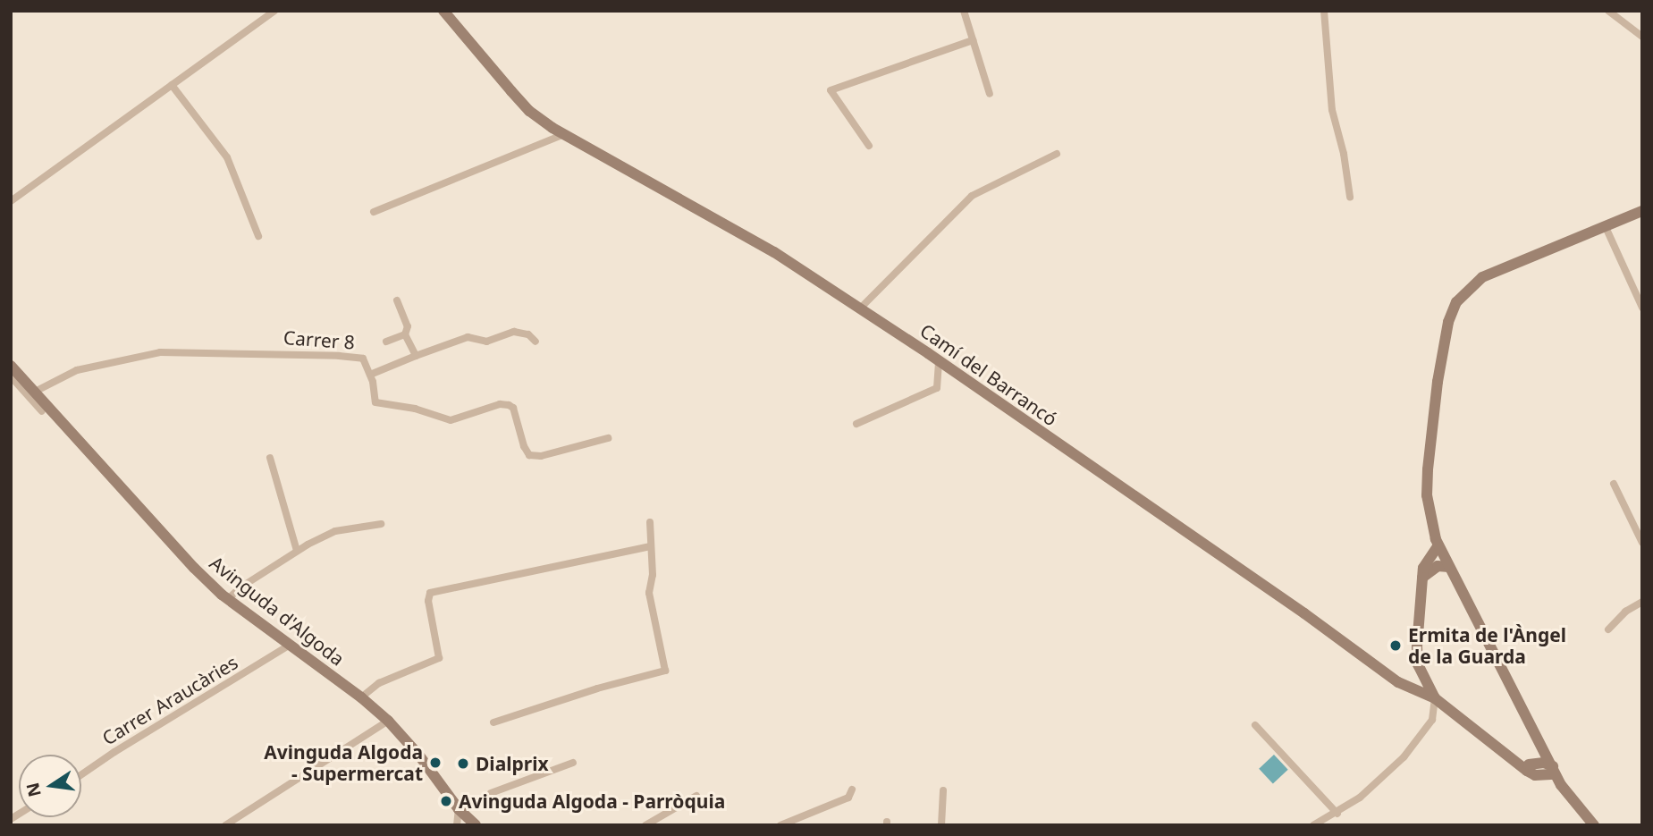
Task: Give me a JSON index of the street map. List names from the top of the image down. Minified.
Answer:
{"streets":{"street":["Carrer 8","Camí del Barrancó","Avinguda d'Algoda","Carrer Araucàries"]},"crossings":[["Carrer 8","Avinguda d'Algoda"],["Avinguda d'Algoda","Carrer Araucàries"]],"places":["Ermita de l'Àngel de la Guarda","Avinguda Algoda - Supermercat","Dialprix","Avinguda Algoda - Parròquia"],"north":"left"}
